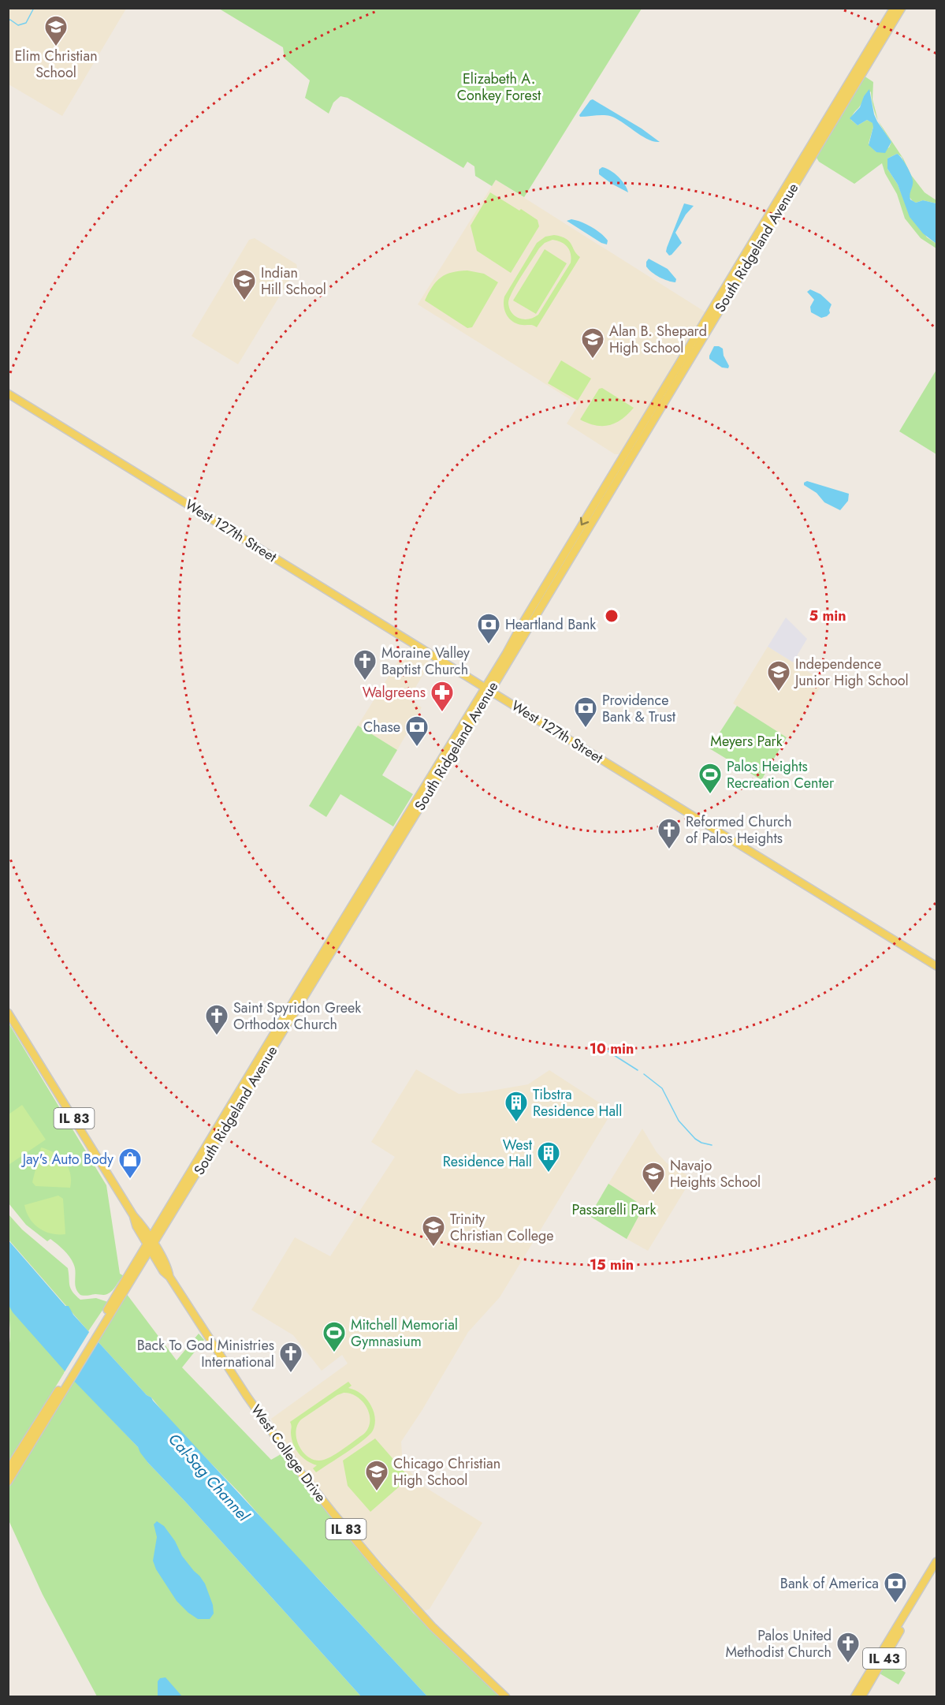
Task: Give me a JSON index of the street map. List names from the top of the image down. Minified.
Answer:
{"streets":{"main road":["South Ridgeland Avenue","West 127th Street","IL 83","West College Drive","IL 43"]},"crossings":[["South Ridgeland Avenue","West 127th Street"],["South Ridgeland Avenue","West College Drive"]],"water":["Cal-Sag Channel"],"parks":["Elizabeth A. Conkey Forest","Meyers Park","Passarelli Park"],"places":{"school or university":["Elim Christian School","Indian Hill School","Alan B. Shepard High School","Independence Junior High School","Navajo Heights School","Trinity Christian College","Chicago Christian High School"],"bank":["Heartland Bank","Providence Bank & Trust","Chase","Bank of America"],"church":["Moraine Valley Baptist Church","Reformed Church of Palos Heights","Saint Spyridon Greek Orthodox Church","Back To God Ministries International","Palos United Methodist Church"],"pharmacy":["Walgreens"],"sports":["Palos Heights Recreation Center","Mitchell Memorial Gymnasium"],"building":["Tibstra Residence Hall","West Residence Hall"],"shop":["Jay's Auto Body"]},"rings":["5 min","10 min","15 min"]}
